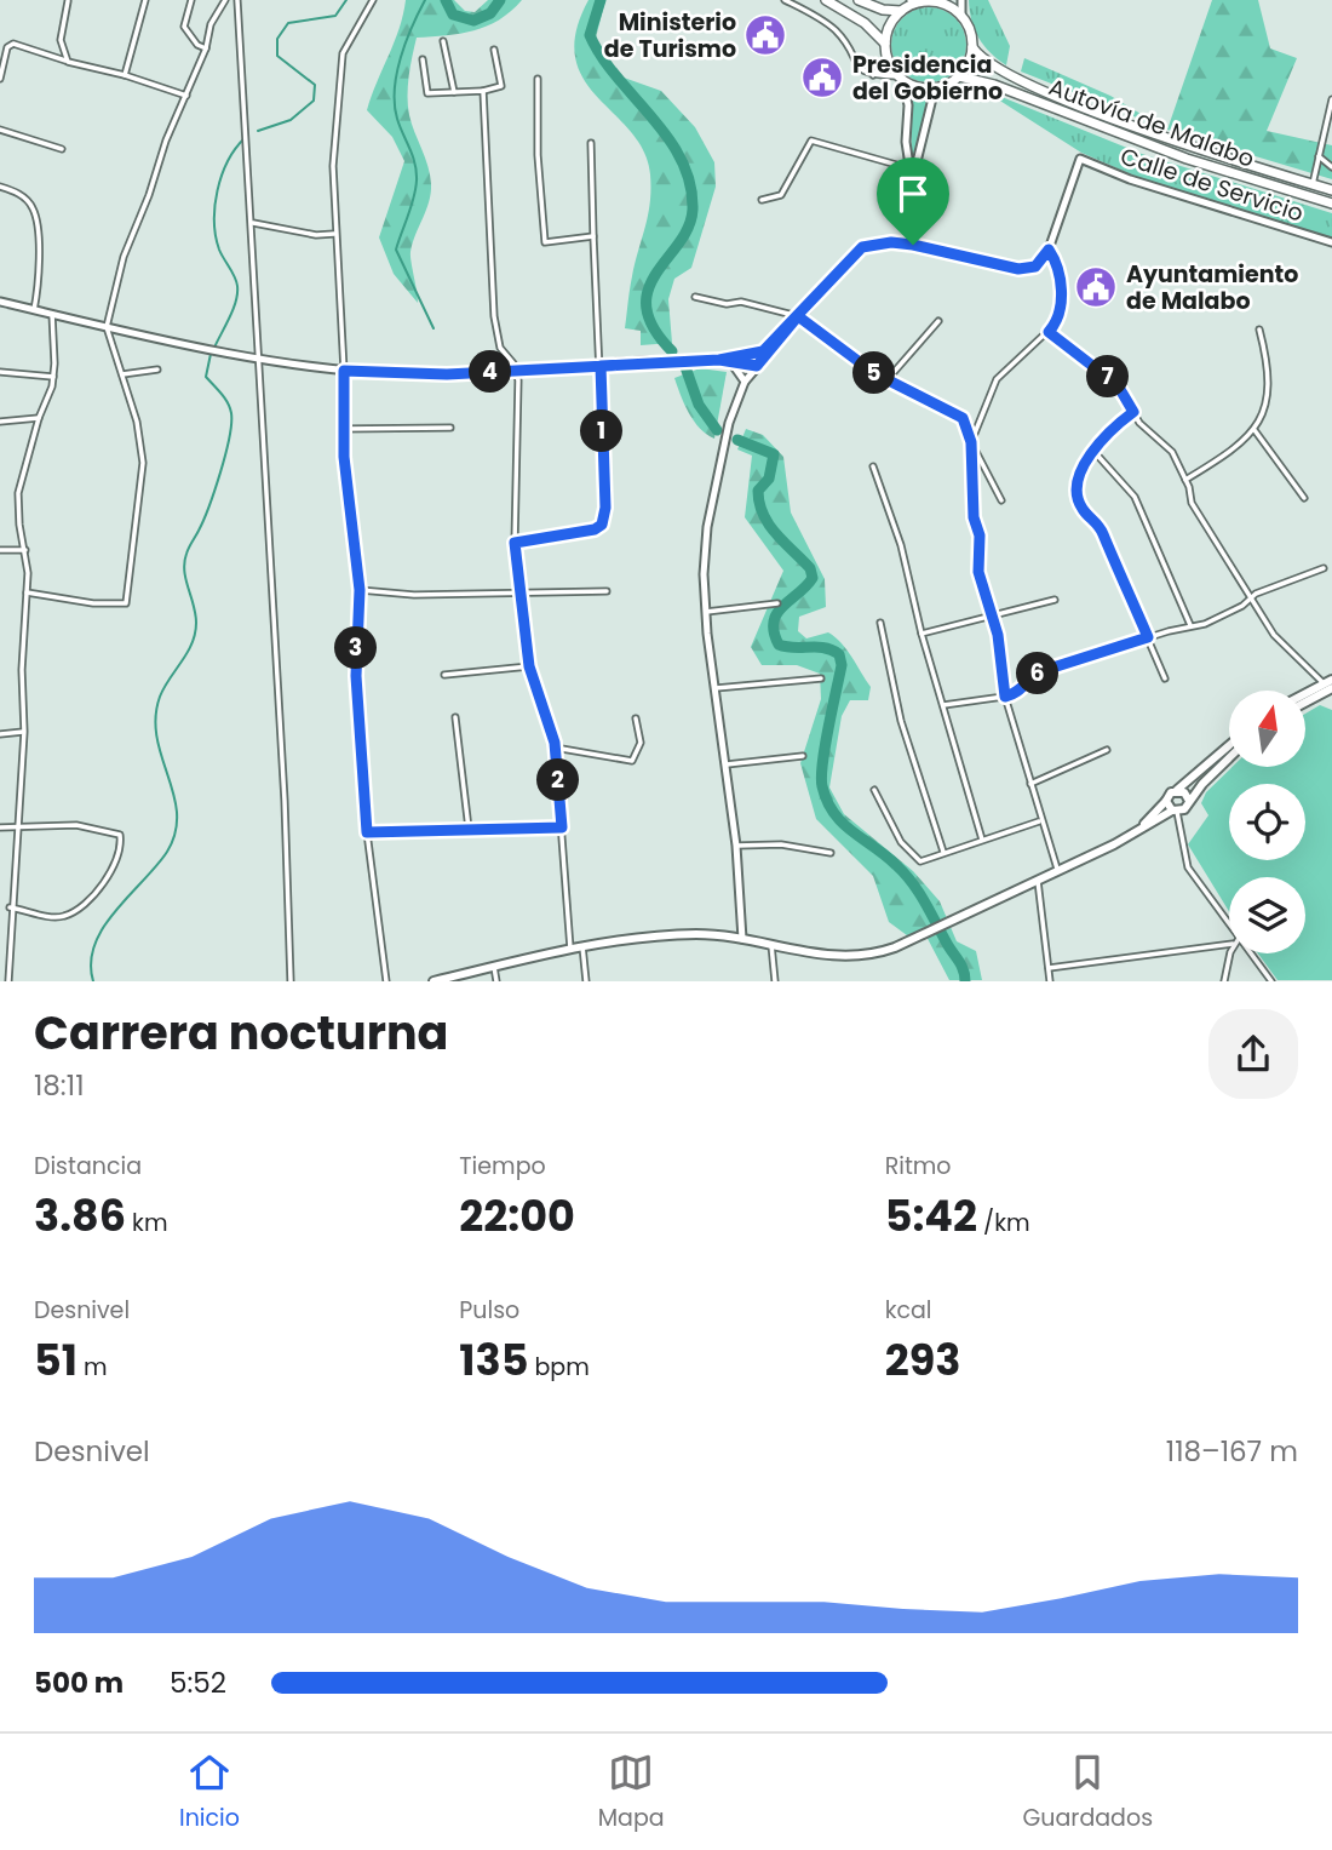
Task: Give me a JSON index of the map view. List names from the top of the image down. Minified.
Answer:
{"streets":{"highway":["Autovía de Malabo"],"street":["Calle de Servicio"]},"places":{"public building":["Ministerio de Turismo","Presidencia del Gobierno","Ayuntamiento de Malabo"]},"north":"top","page":{"pins":["4","5","7","1","3","6","2"],"heading":["Carrera nocturna","18:11"],"stats":[["Distancia","3.86 km"],["Tiempo","22:00"],["Ritmo","5:42 /km"],["Desnivel","51 m"],["Pulso","135 bpm"],["kcal","293"]],"chart":["Desnivel","118–167 m"],"list":[{"name":"500 m","note":"5:52"}],"tabs":["Inicio","Mapa","Guardados"]}}
